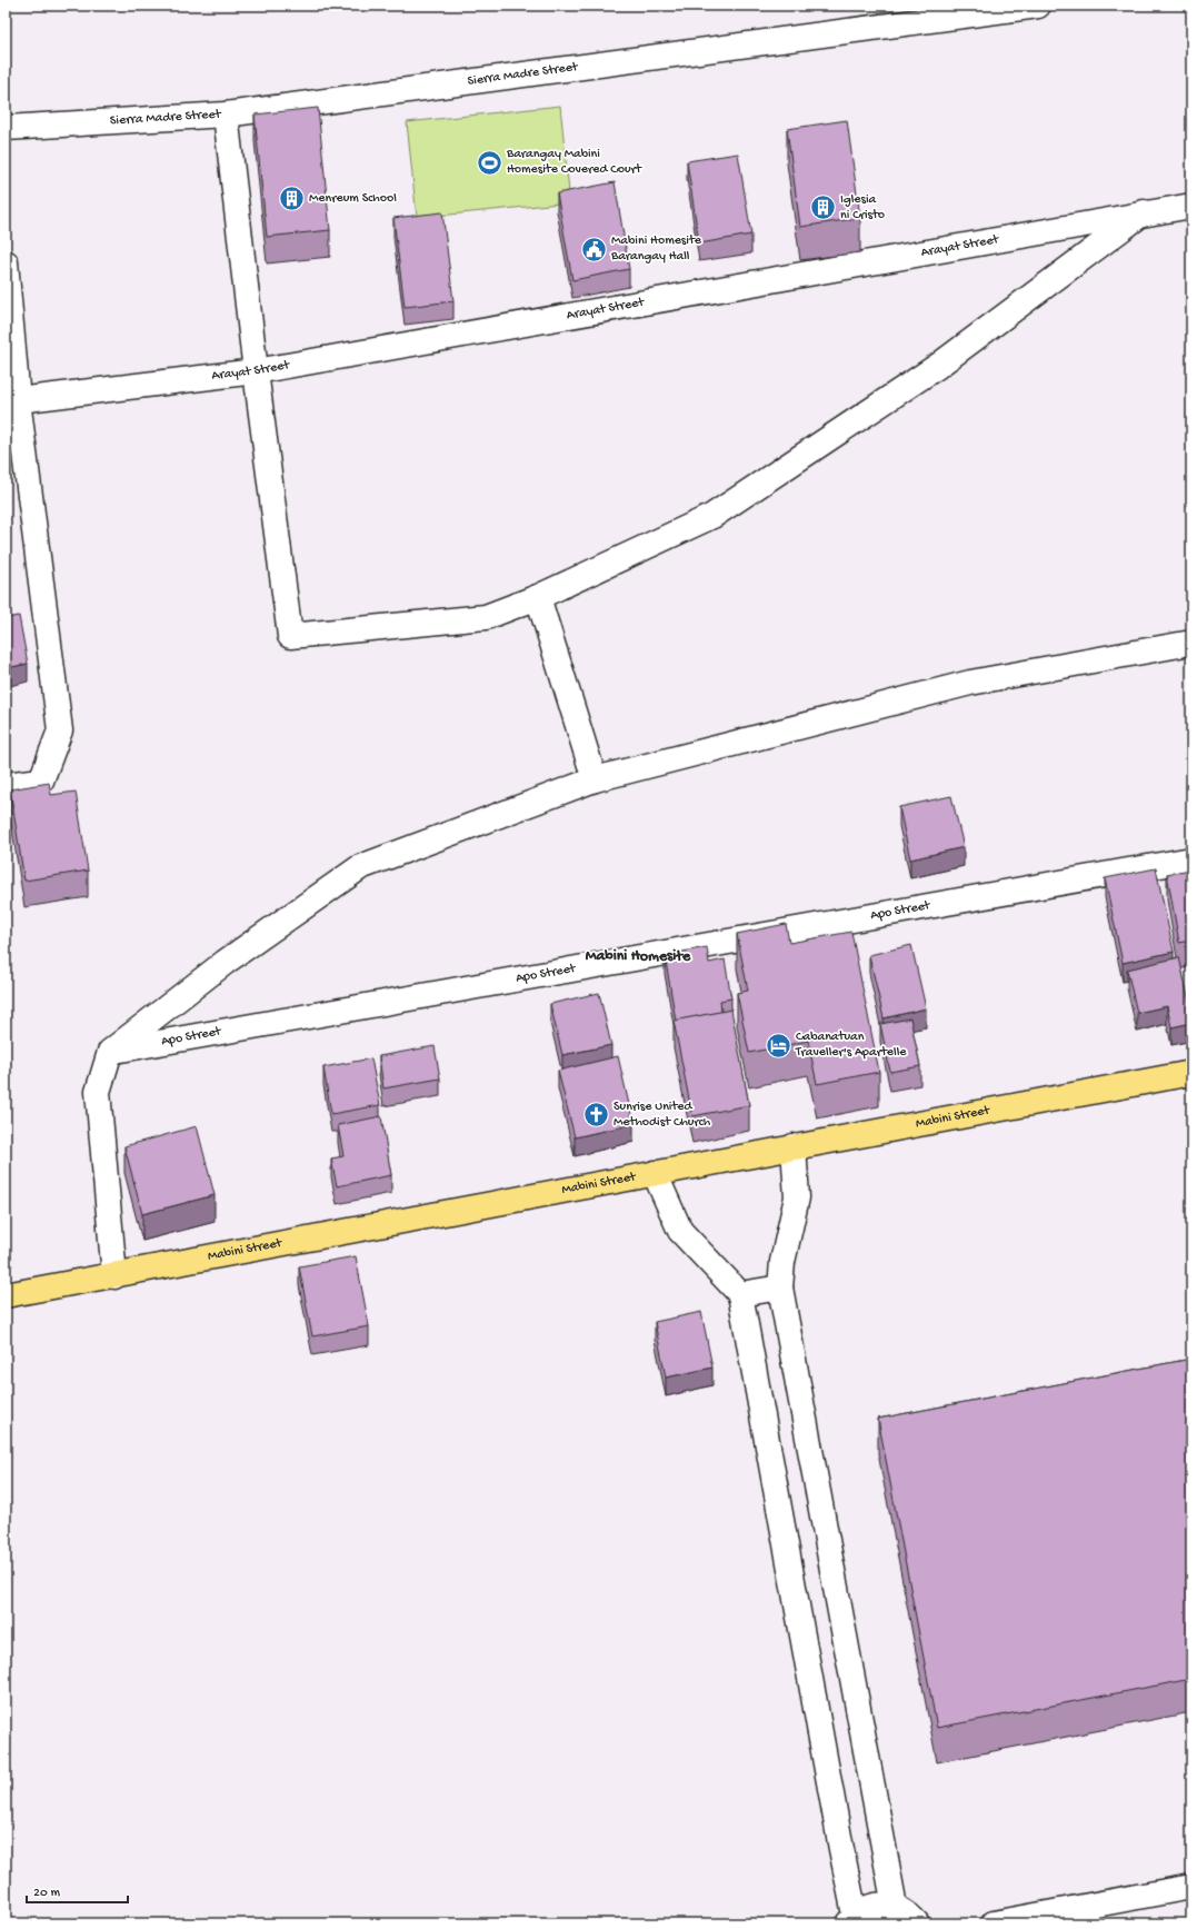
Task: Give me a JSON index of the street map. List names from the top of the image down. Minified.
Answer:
{"streets":{"main road":["Mabini Street"],"street":["Sierra Madre Street","Arayat Street","Apo Street"]},"districts":["Mabini Homesite"],"places":{"sports":["Barangay Mabini Homesite Covered Court"],"building":["Menreum School","Iglesia ni Cristo"],"public building":["Mabini Homesite Barangay Hall"],"hotel":["Cabanatuan Traveller's Apartelle"],"church":["Sunrise United Methodist Church"]},"scale_bar":"20 m"}
